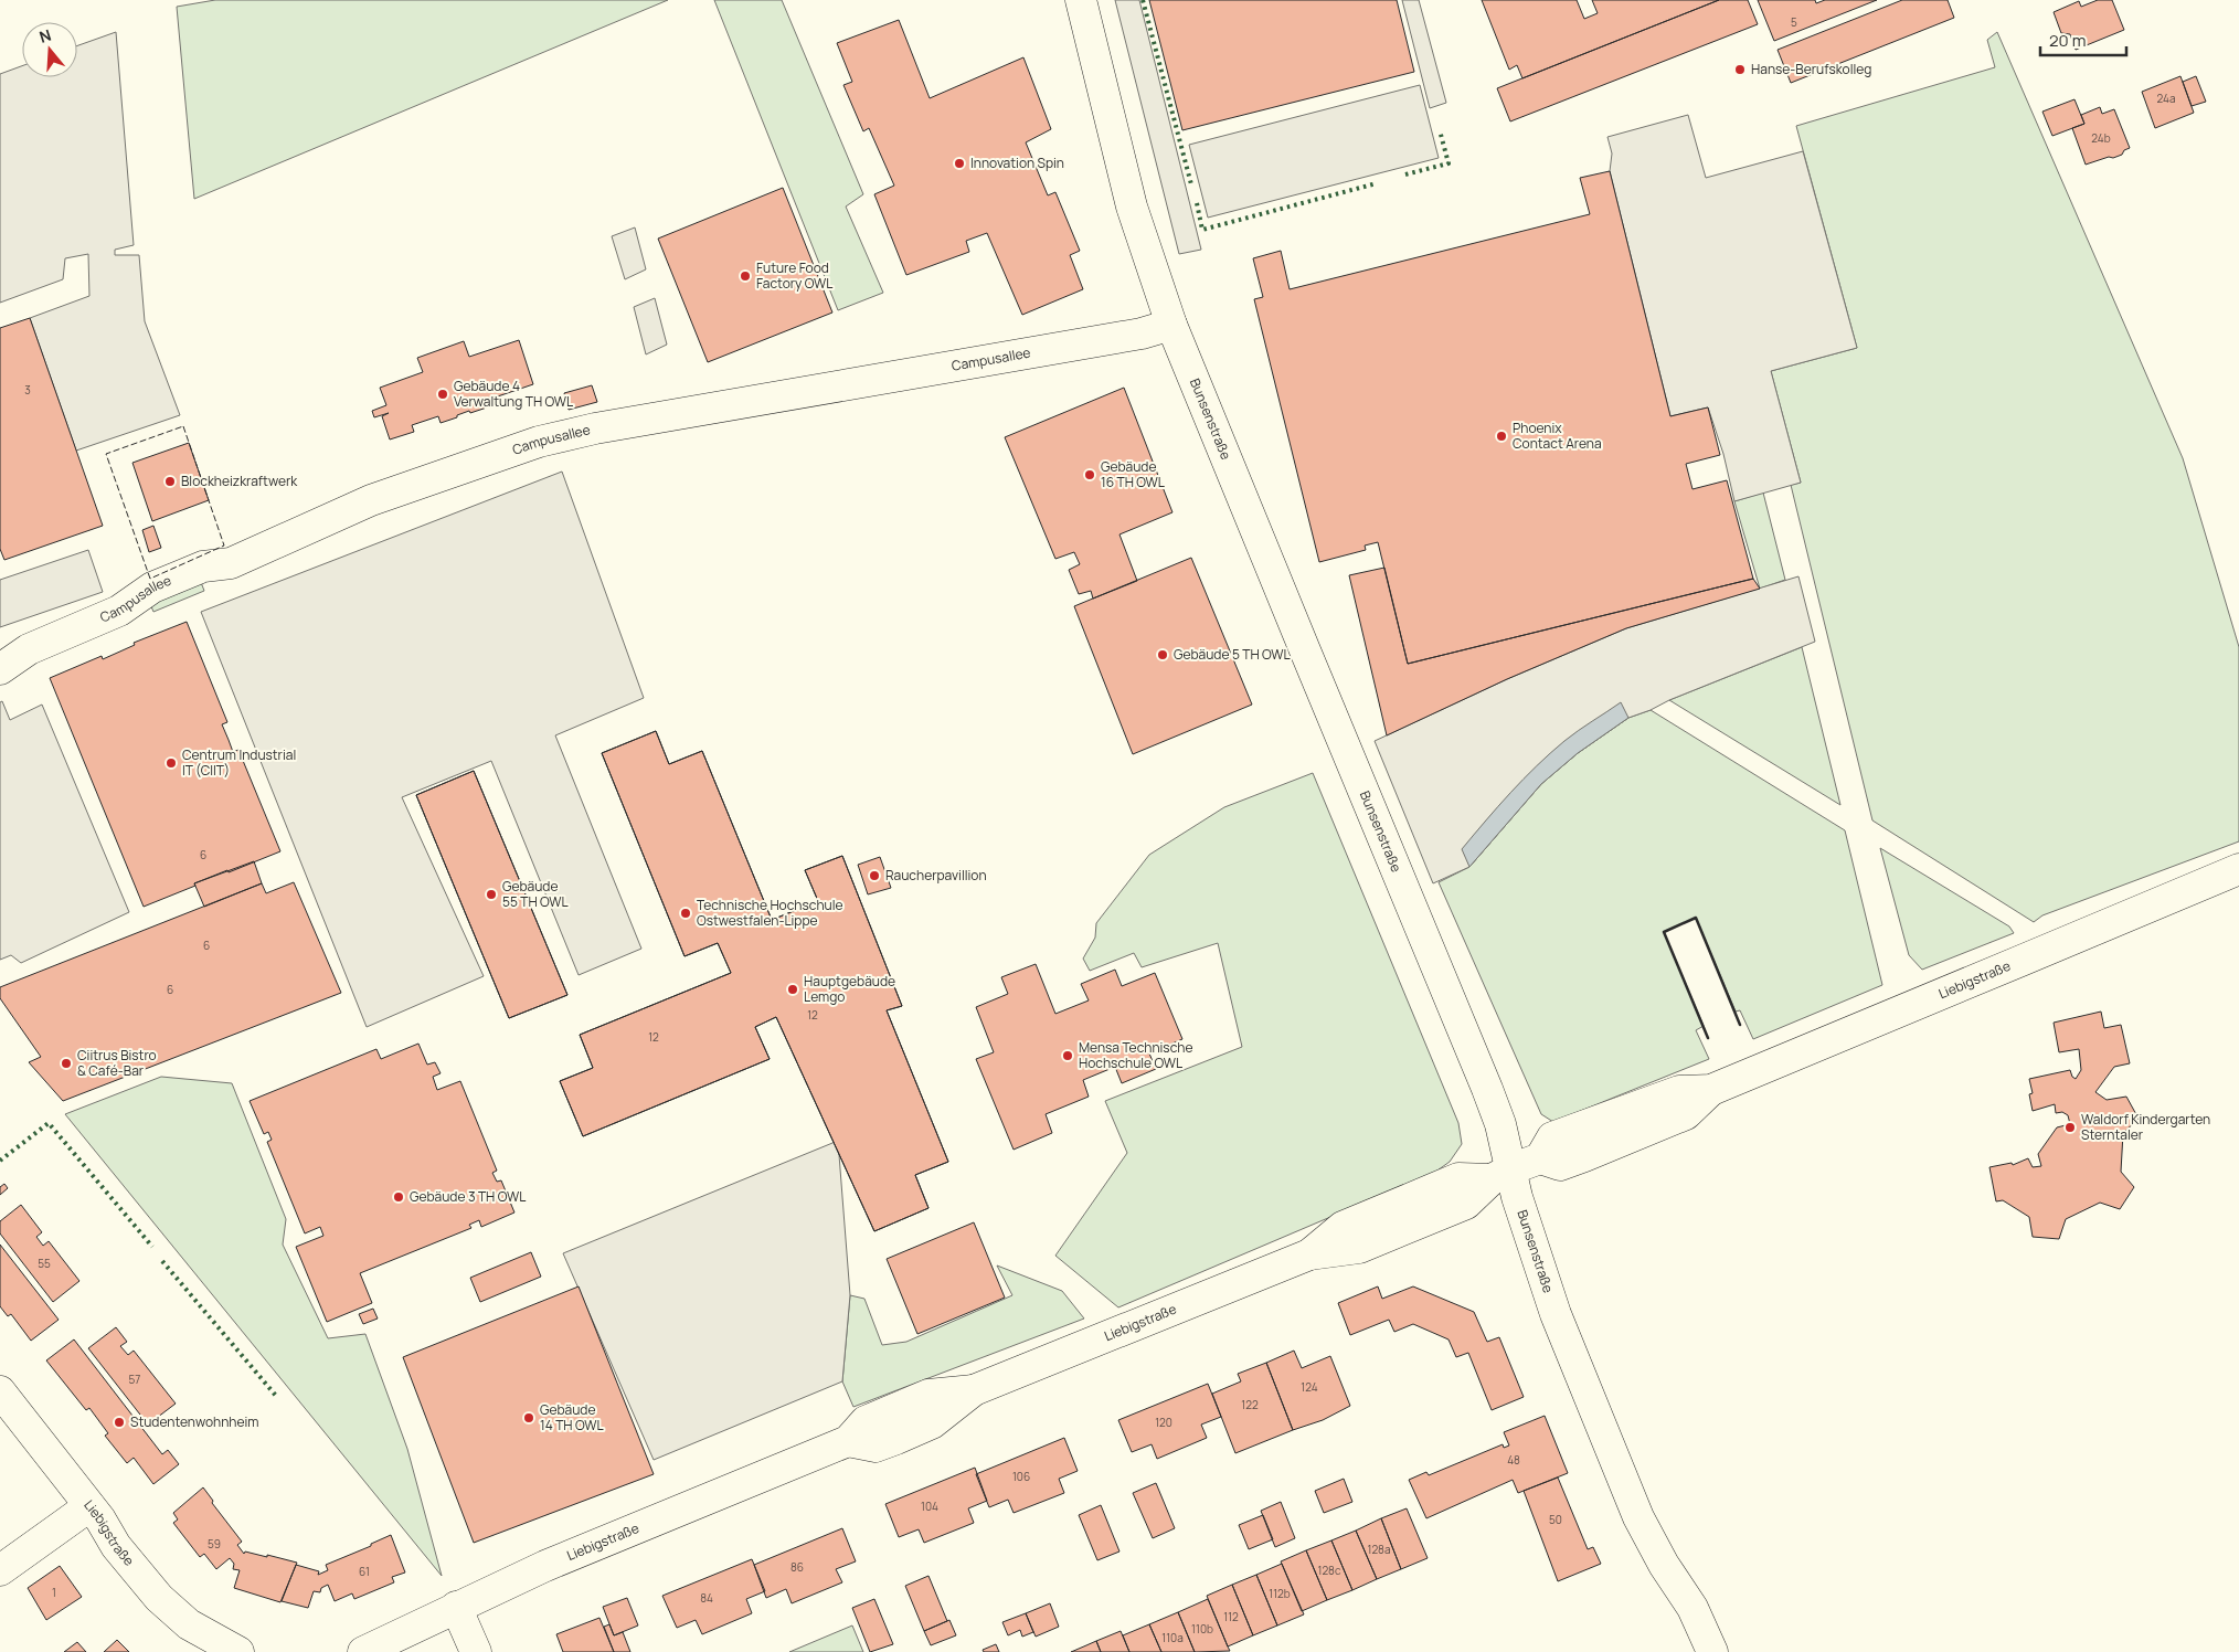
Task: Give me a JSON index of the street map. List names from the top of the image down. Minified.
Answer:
{"streets":{"street":["Campusallee","Bunsenstraße","Liebigstraße"]},"crossings":[["Campusallee","Bunsenstraße"],["Bunsenstraße","Liebigstraße"]],"places":["Hanse-Berufskolleg","Innovation Spin","Future Food Factory OWL","Gebäude 4 Verwaltung TH OWL","Phoenix Contact Arena","Gebäude 16 TH OWL","Blockheizkraftwerk","Gebäude 5 TH OWL","Centrum Industrial IT (CIIT)","Raucherpavillion","Gebäude 55 TH OWL","Technische Hochschule Ostwestfalen-Lippe","Hauptgebäude Lemgo","Mensa Technische Hochschule OWL","Ciitrus Bistro & Café-Bar","Waldorf Kindergarten Sterntaler","Gebäude 3 TH OWL","Gebäude 14 TH OWL","Studentenwohnheim"],"house_numbers":["5","24a","24b","3","6","6","6","12","12","55","57","124","122","120","48","106","104","50","59","128a","86","128c","61","1","112b","84","112","110b","110a"],"scale_bar":"20 m","north":"top"}
